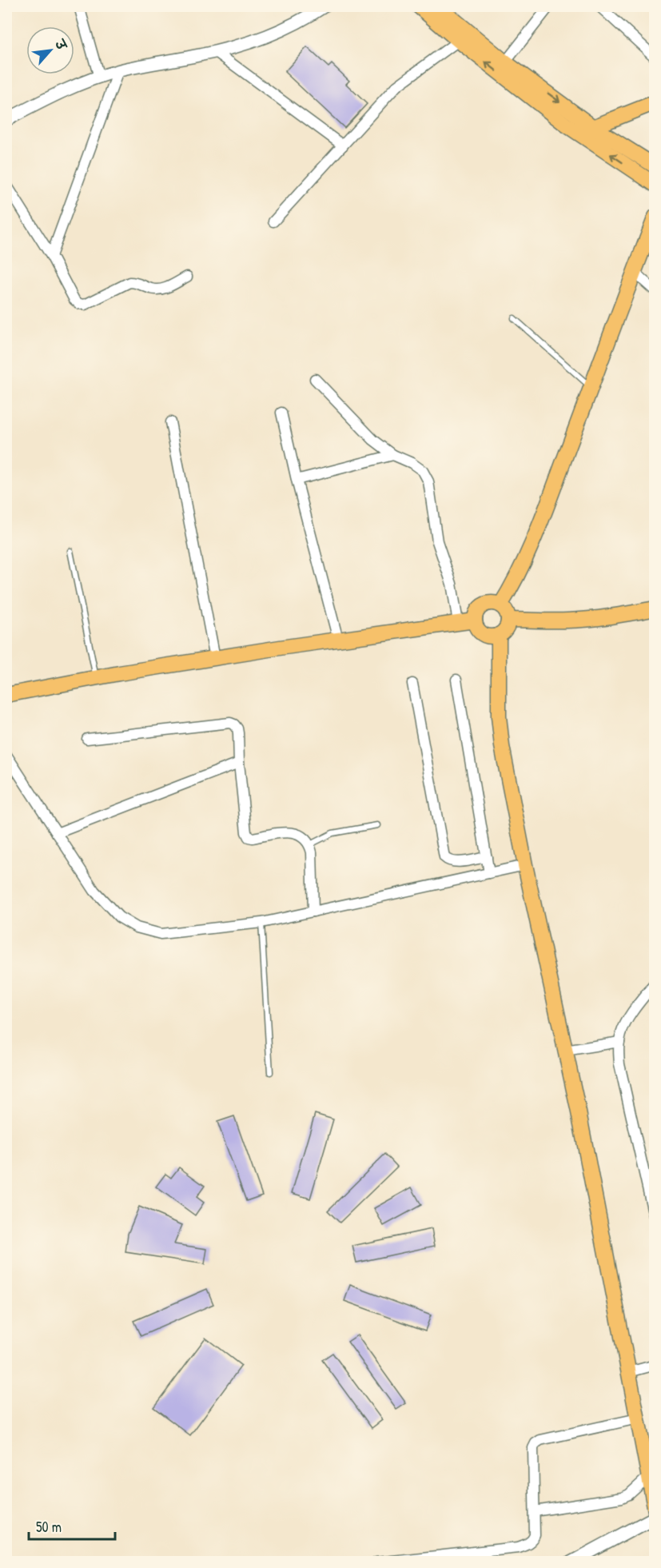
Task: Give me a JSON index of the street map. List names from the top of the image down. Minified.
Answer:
{"scale_bar":"50 m","north":"top right"}
